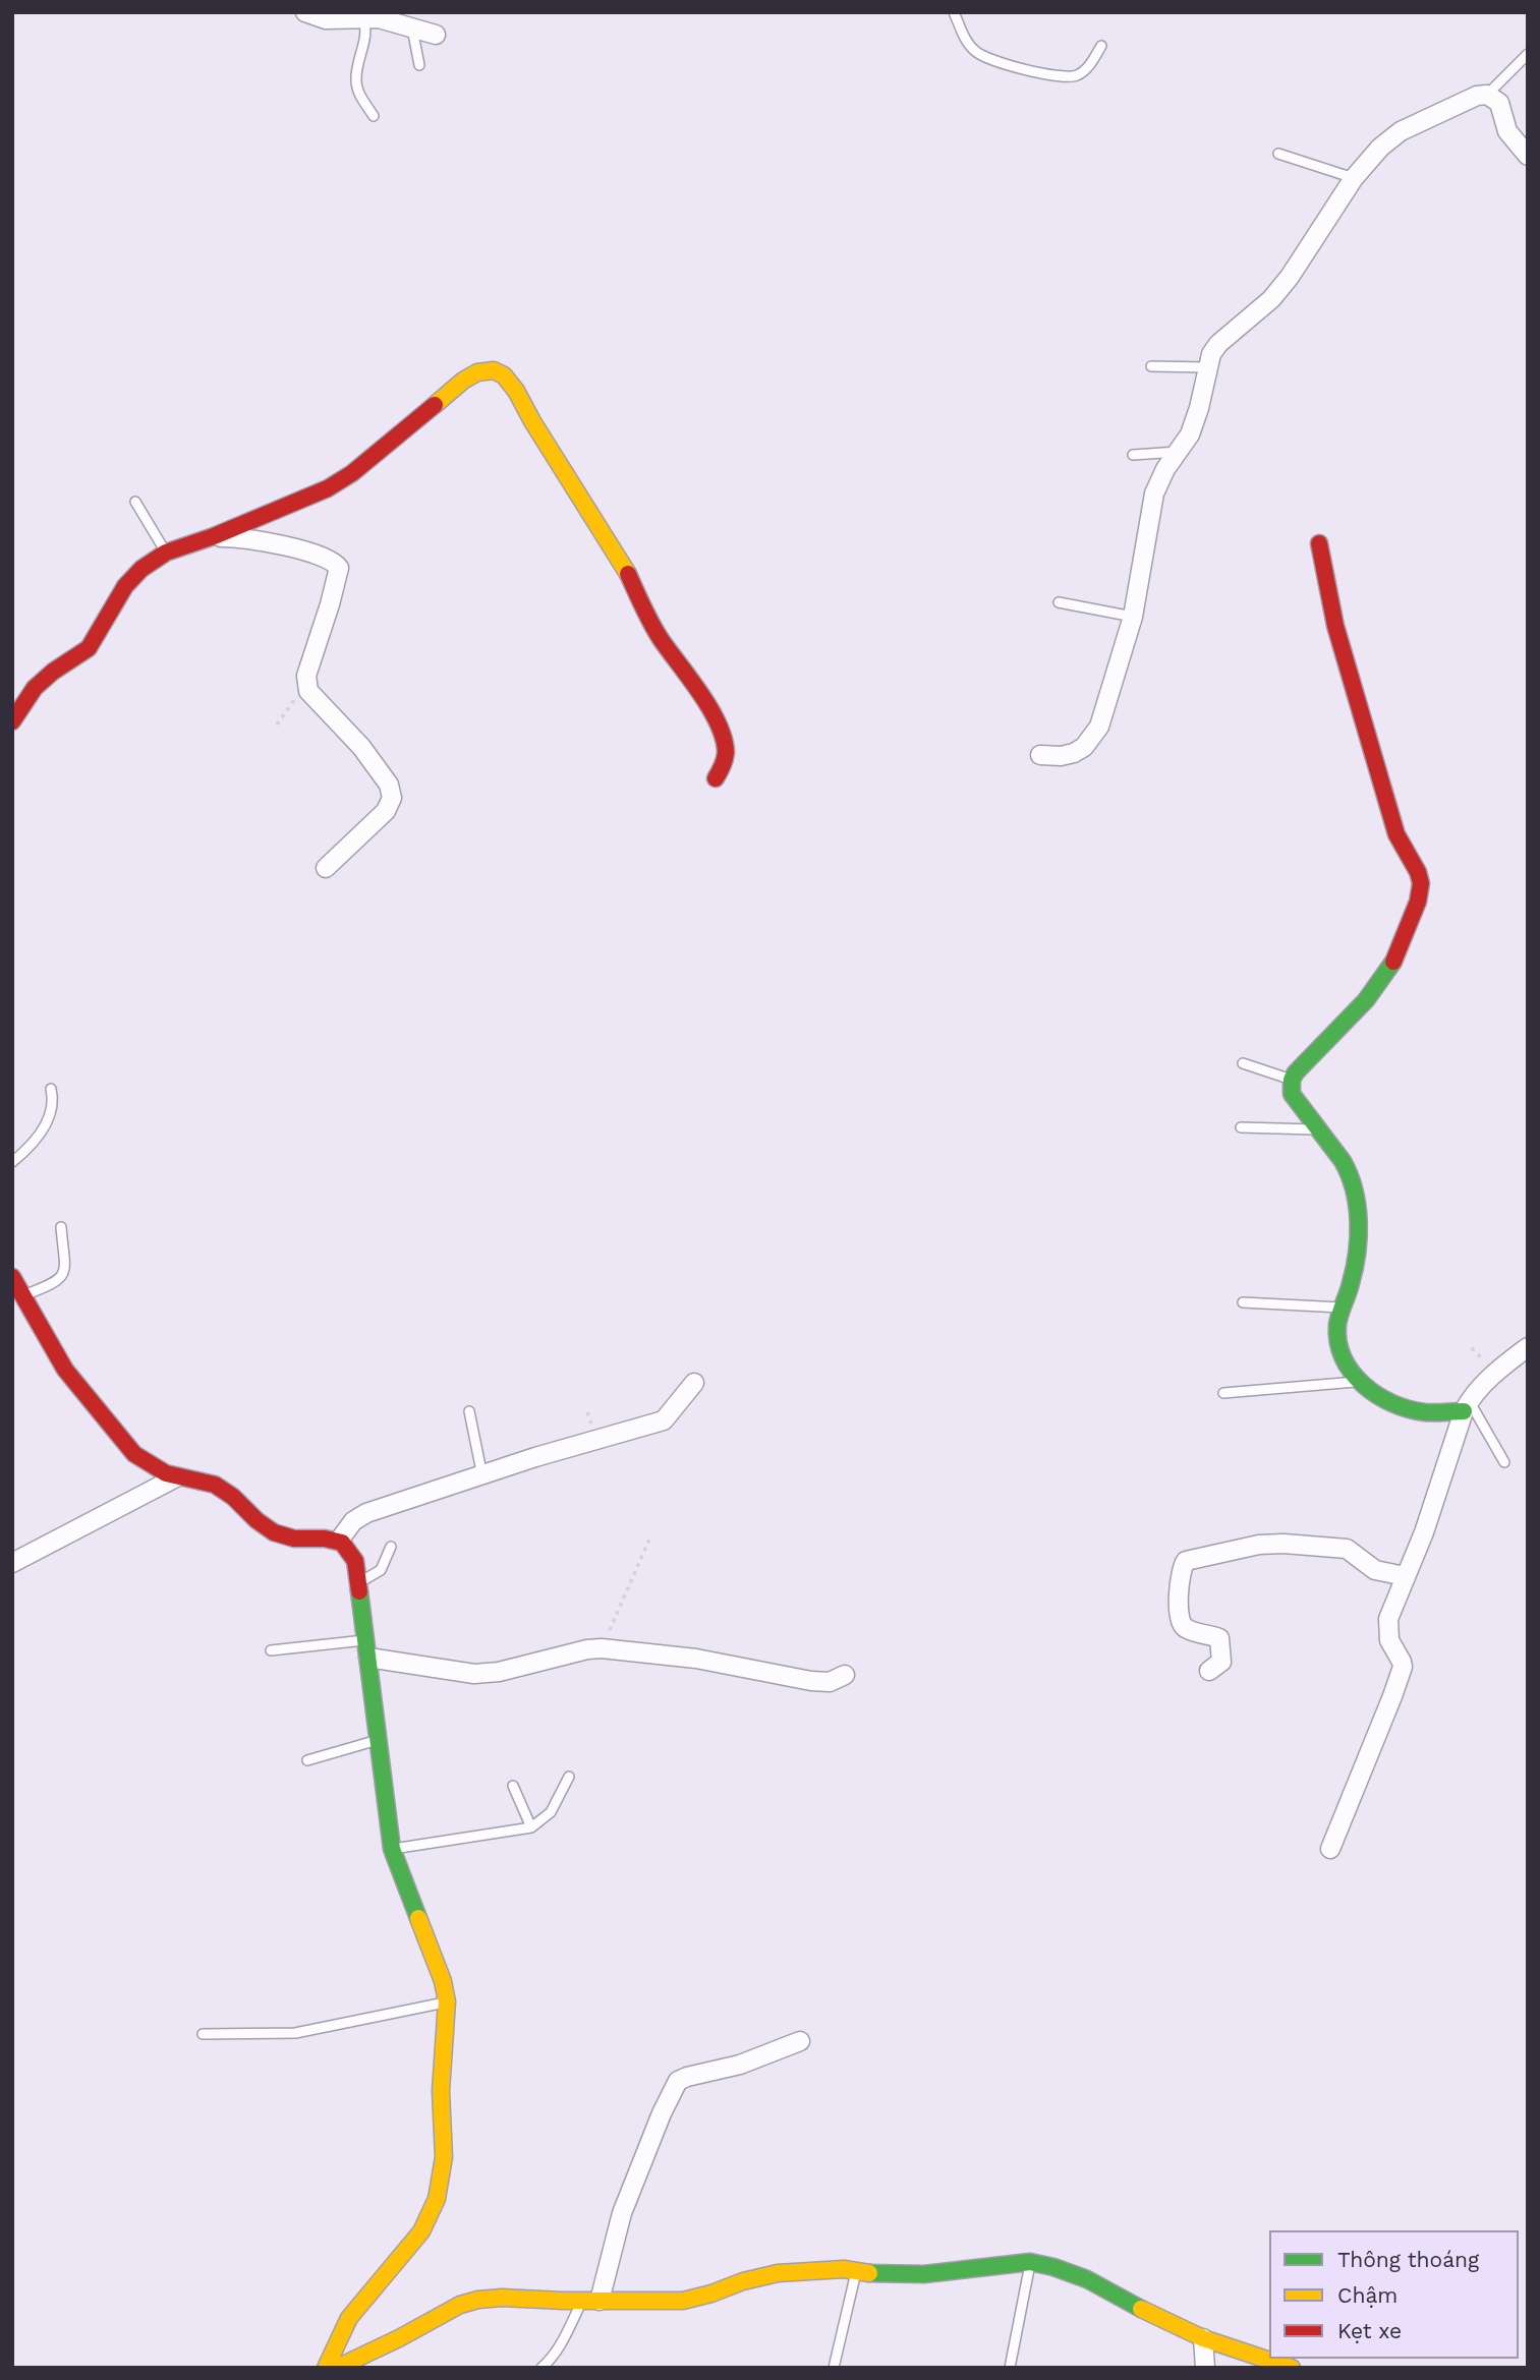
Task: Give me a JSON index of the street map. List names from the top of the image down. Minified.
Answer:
{"legend":["Thông thoáng","Chậm","Kẹt xe"]}
